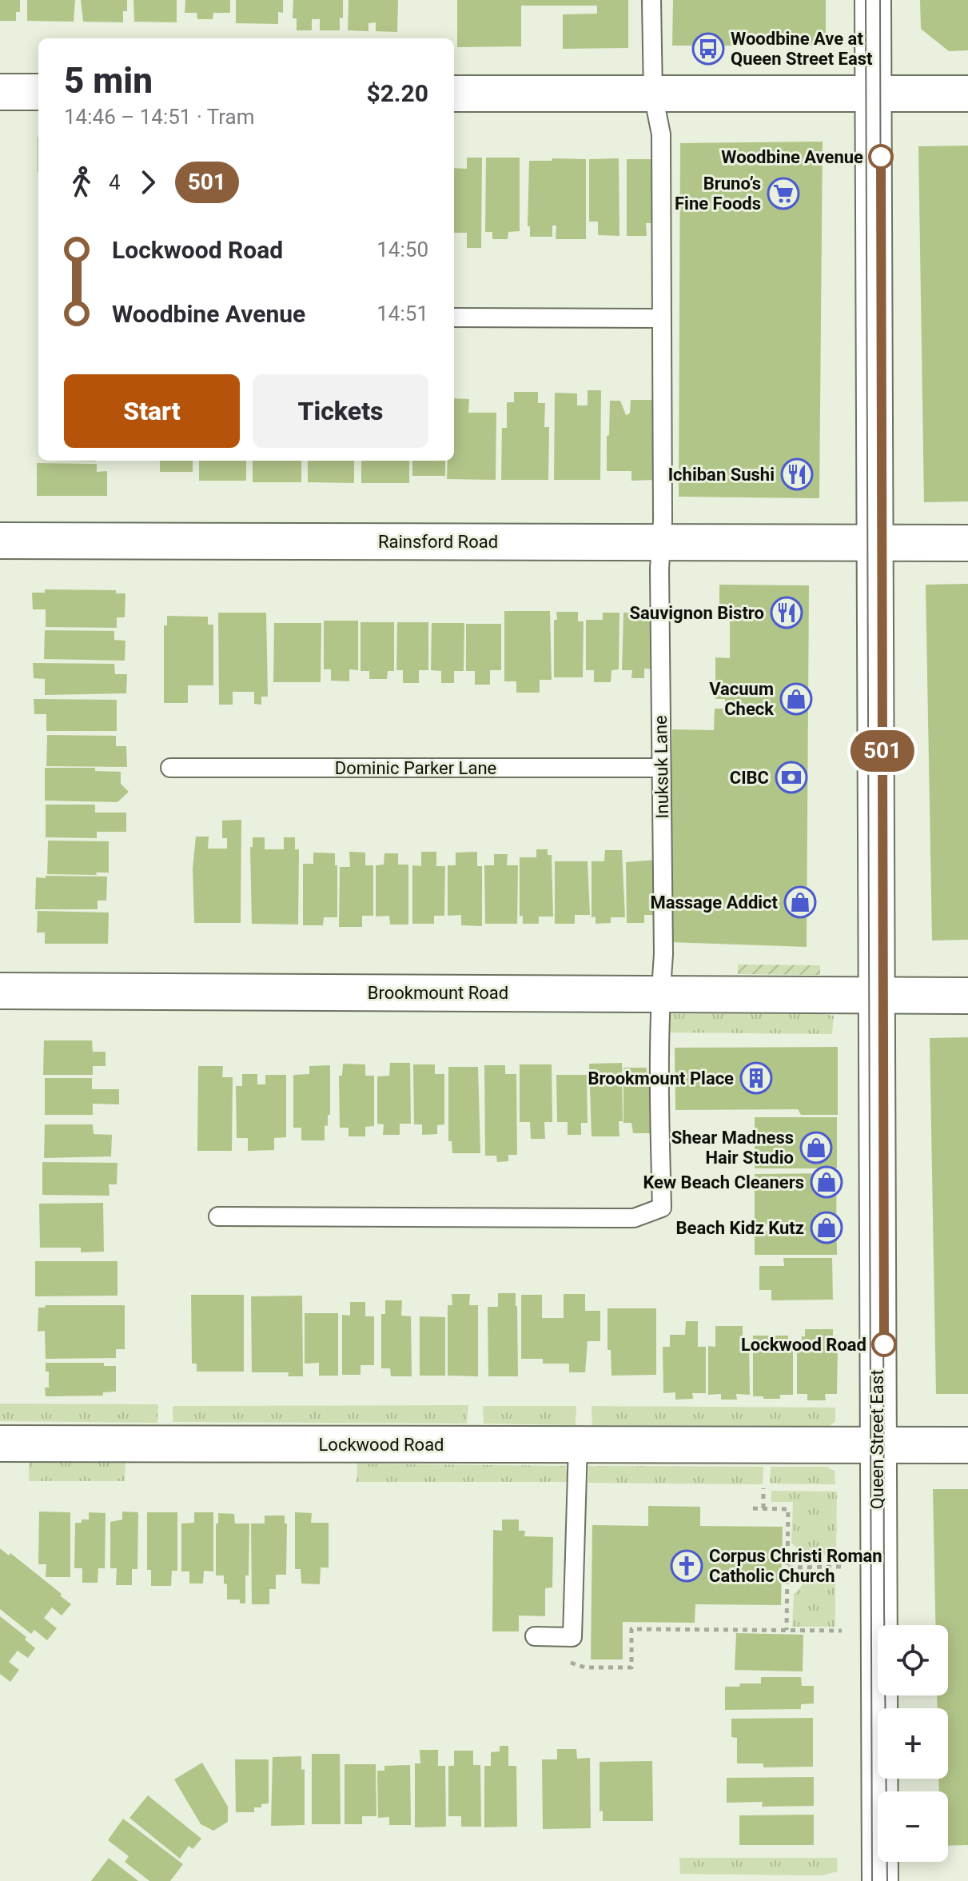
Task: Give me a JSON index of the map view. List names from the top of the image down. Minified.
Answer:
{"streets":{"street":["Rainsford Road","Brookmount Road","Queen Street East","Lockwood Road"],"lane":["Inuksuk Lane","Dominic Parker Lane"]},"crossings":[["Rainsford Road","Inuksuk Lane"],["Rainsford Road","Queen Street East"],["Inuksuk Lane","Dominic Parker Lane"],["Inuksuk Lane","Brookmount Road"],["Brookmount Road","Queen Street East"],["Queen Street East","Lockwood Road"]],"places":{"bus stop":["Woodbine Ave at Queen Street East"],"other":["Woodbine Avenue","Lockwood Road"],"supermarket":["Bruno’s Fine Foods"],"restaurant":["Ichiban Sushi","Sauvignon Bistro"],"shop":["Vacuum Check","Massage Addict","Shear Madness Hair Studio","Kew Beach Cleaners","Beach Kidz Kutz"],"bank":["CIBC"],"building":["Brookmount Place"],"church":["Corpus Christi Roman Catholic Church"]},"lines":["tram line 501"],"page":{"on_map":"501","heading":["5 min","14:46 – 14:51 · Tram","$2.20"],"legs":["4","501"],"list":[{"name":"Lockwood Road","value":"14:50"},{"name":"Woodbine Avenue","value":"14:51"}],"buttons":["Start","Tickets"],"map_buttons":["+","−"]}}
